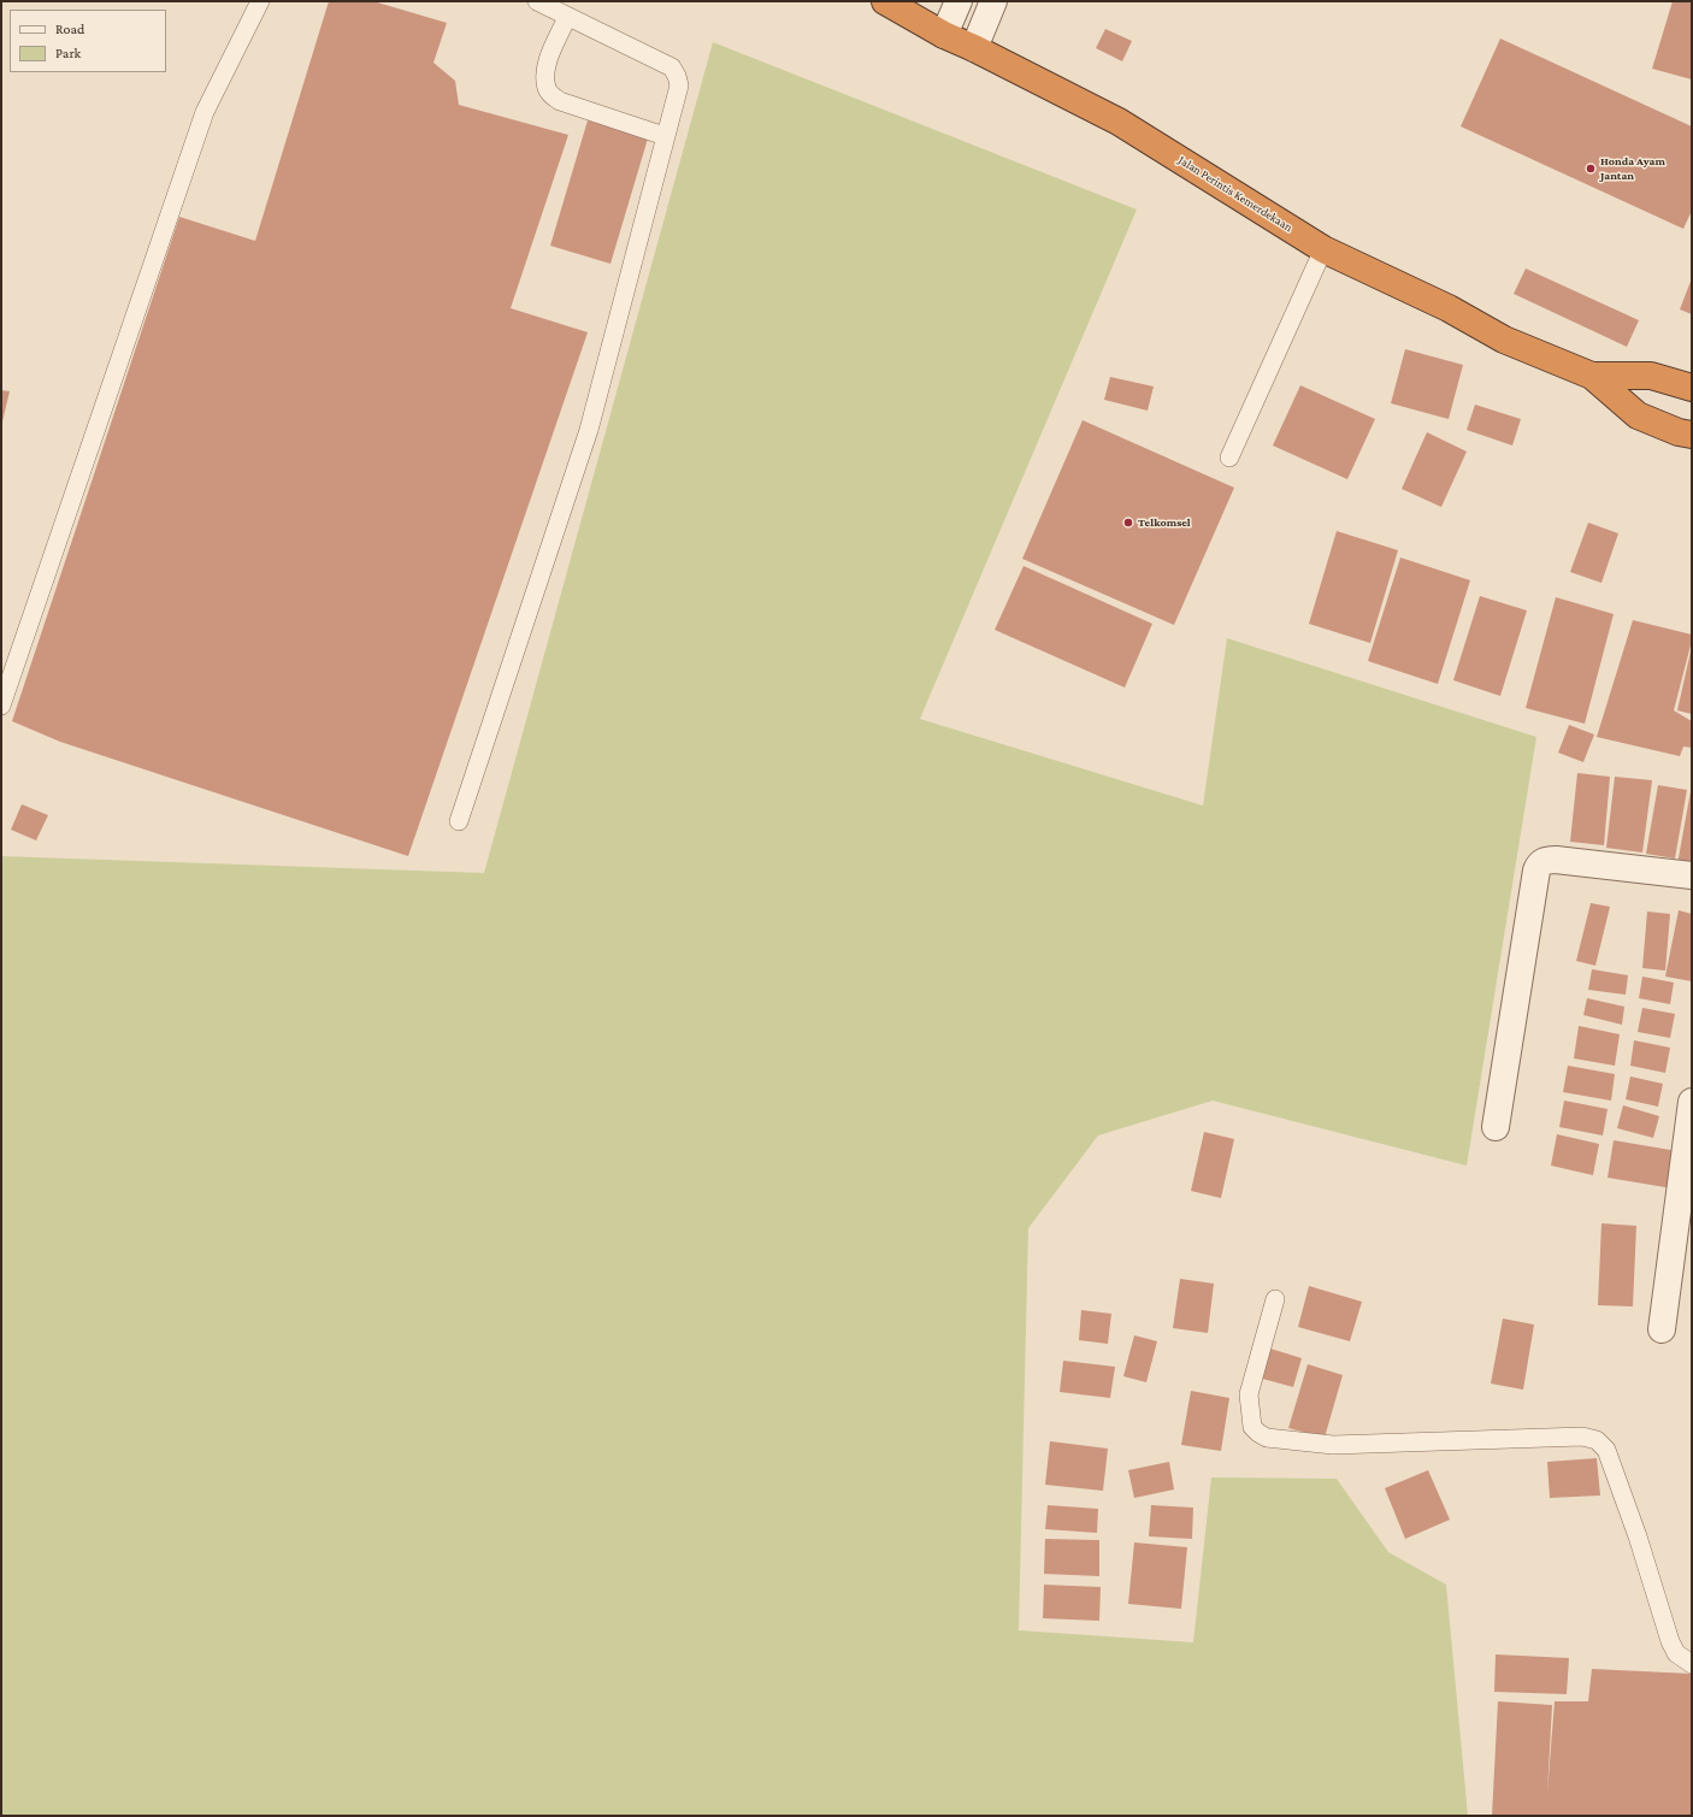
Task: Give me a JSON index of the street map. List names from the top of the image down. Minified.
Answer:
{"streets":{"highway":["Jalan Perintis Kemerdekaan"]},"places":["Honda Ayam Jantan","Telkomsel"],"legend":["Road","Park"]}
